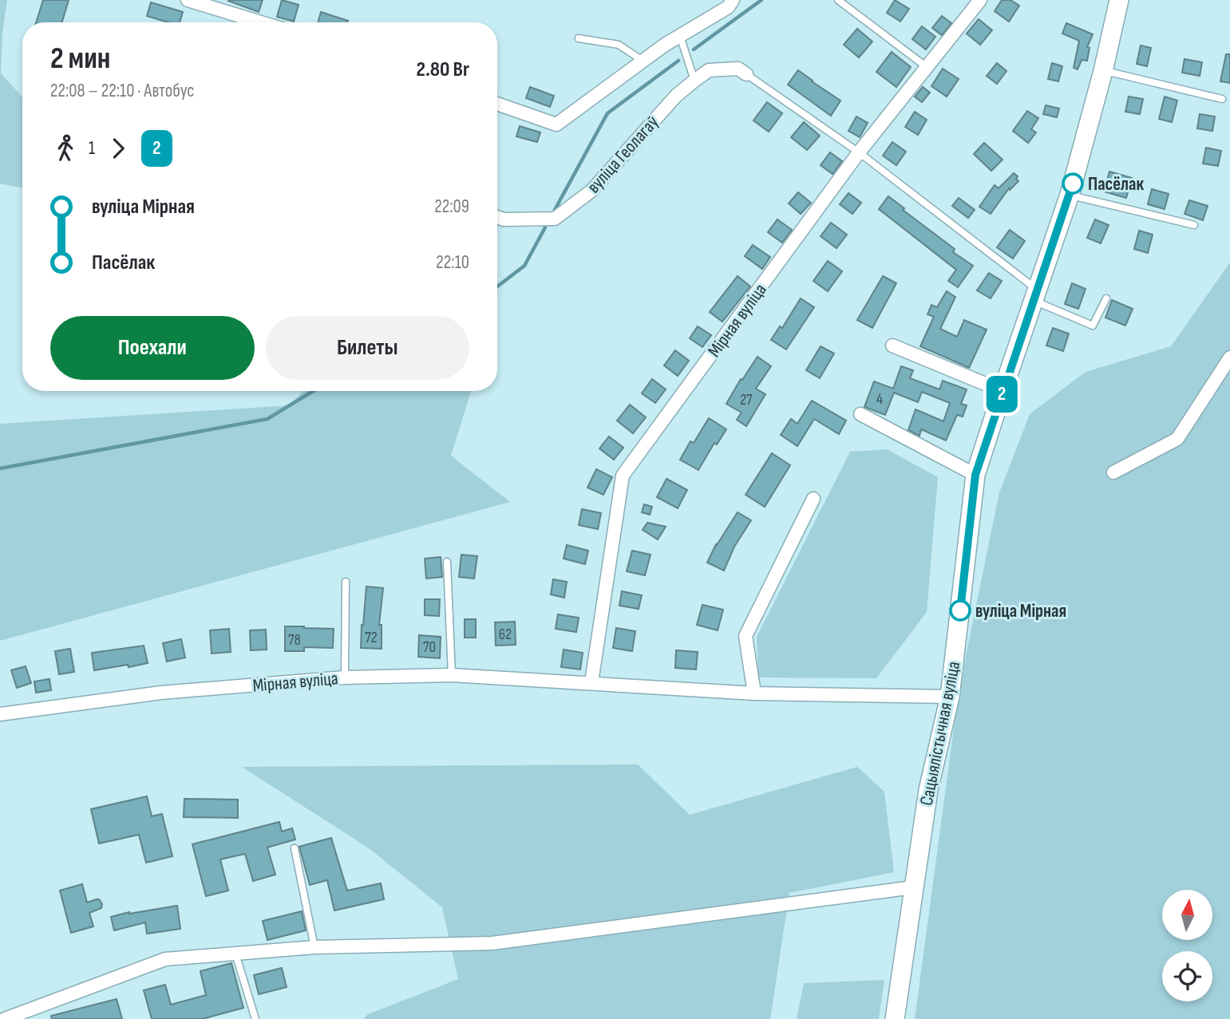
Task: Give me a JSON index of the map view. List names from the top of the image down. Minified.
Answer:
{"streets":{"main road":["Сацыялістычная вуліца"],"street":["вуліца Геолагаў","Мірная вуліца"]},"crossings":[["Мірная вуліца","Сацыялістычная вуліца"]],"places":["Пасёлак","вуліца Мірная"],"lines":["bus line 2"],"house_numbers":["4","27","62","72","78","70"],"north":"top","page":{"on_map":"2","heading":["2 мин","22:08 – 22:10 · Автобус","2.80 Br"],"legs":["1","2"],"list":[{"name":"вуліца Мірная","value":"22:09"},{"name":"Пасёлак","value":"22:10"}],"buttons":["Поехали","Билеты"]}}
